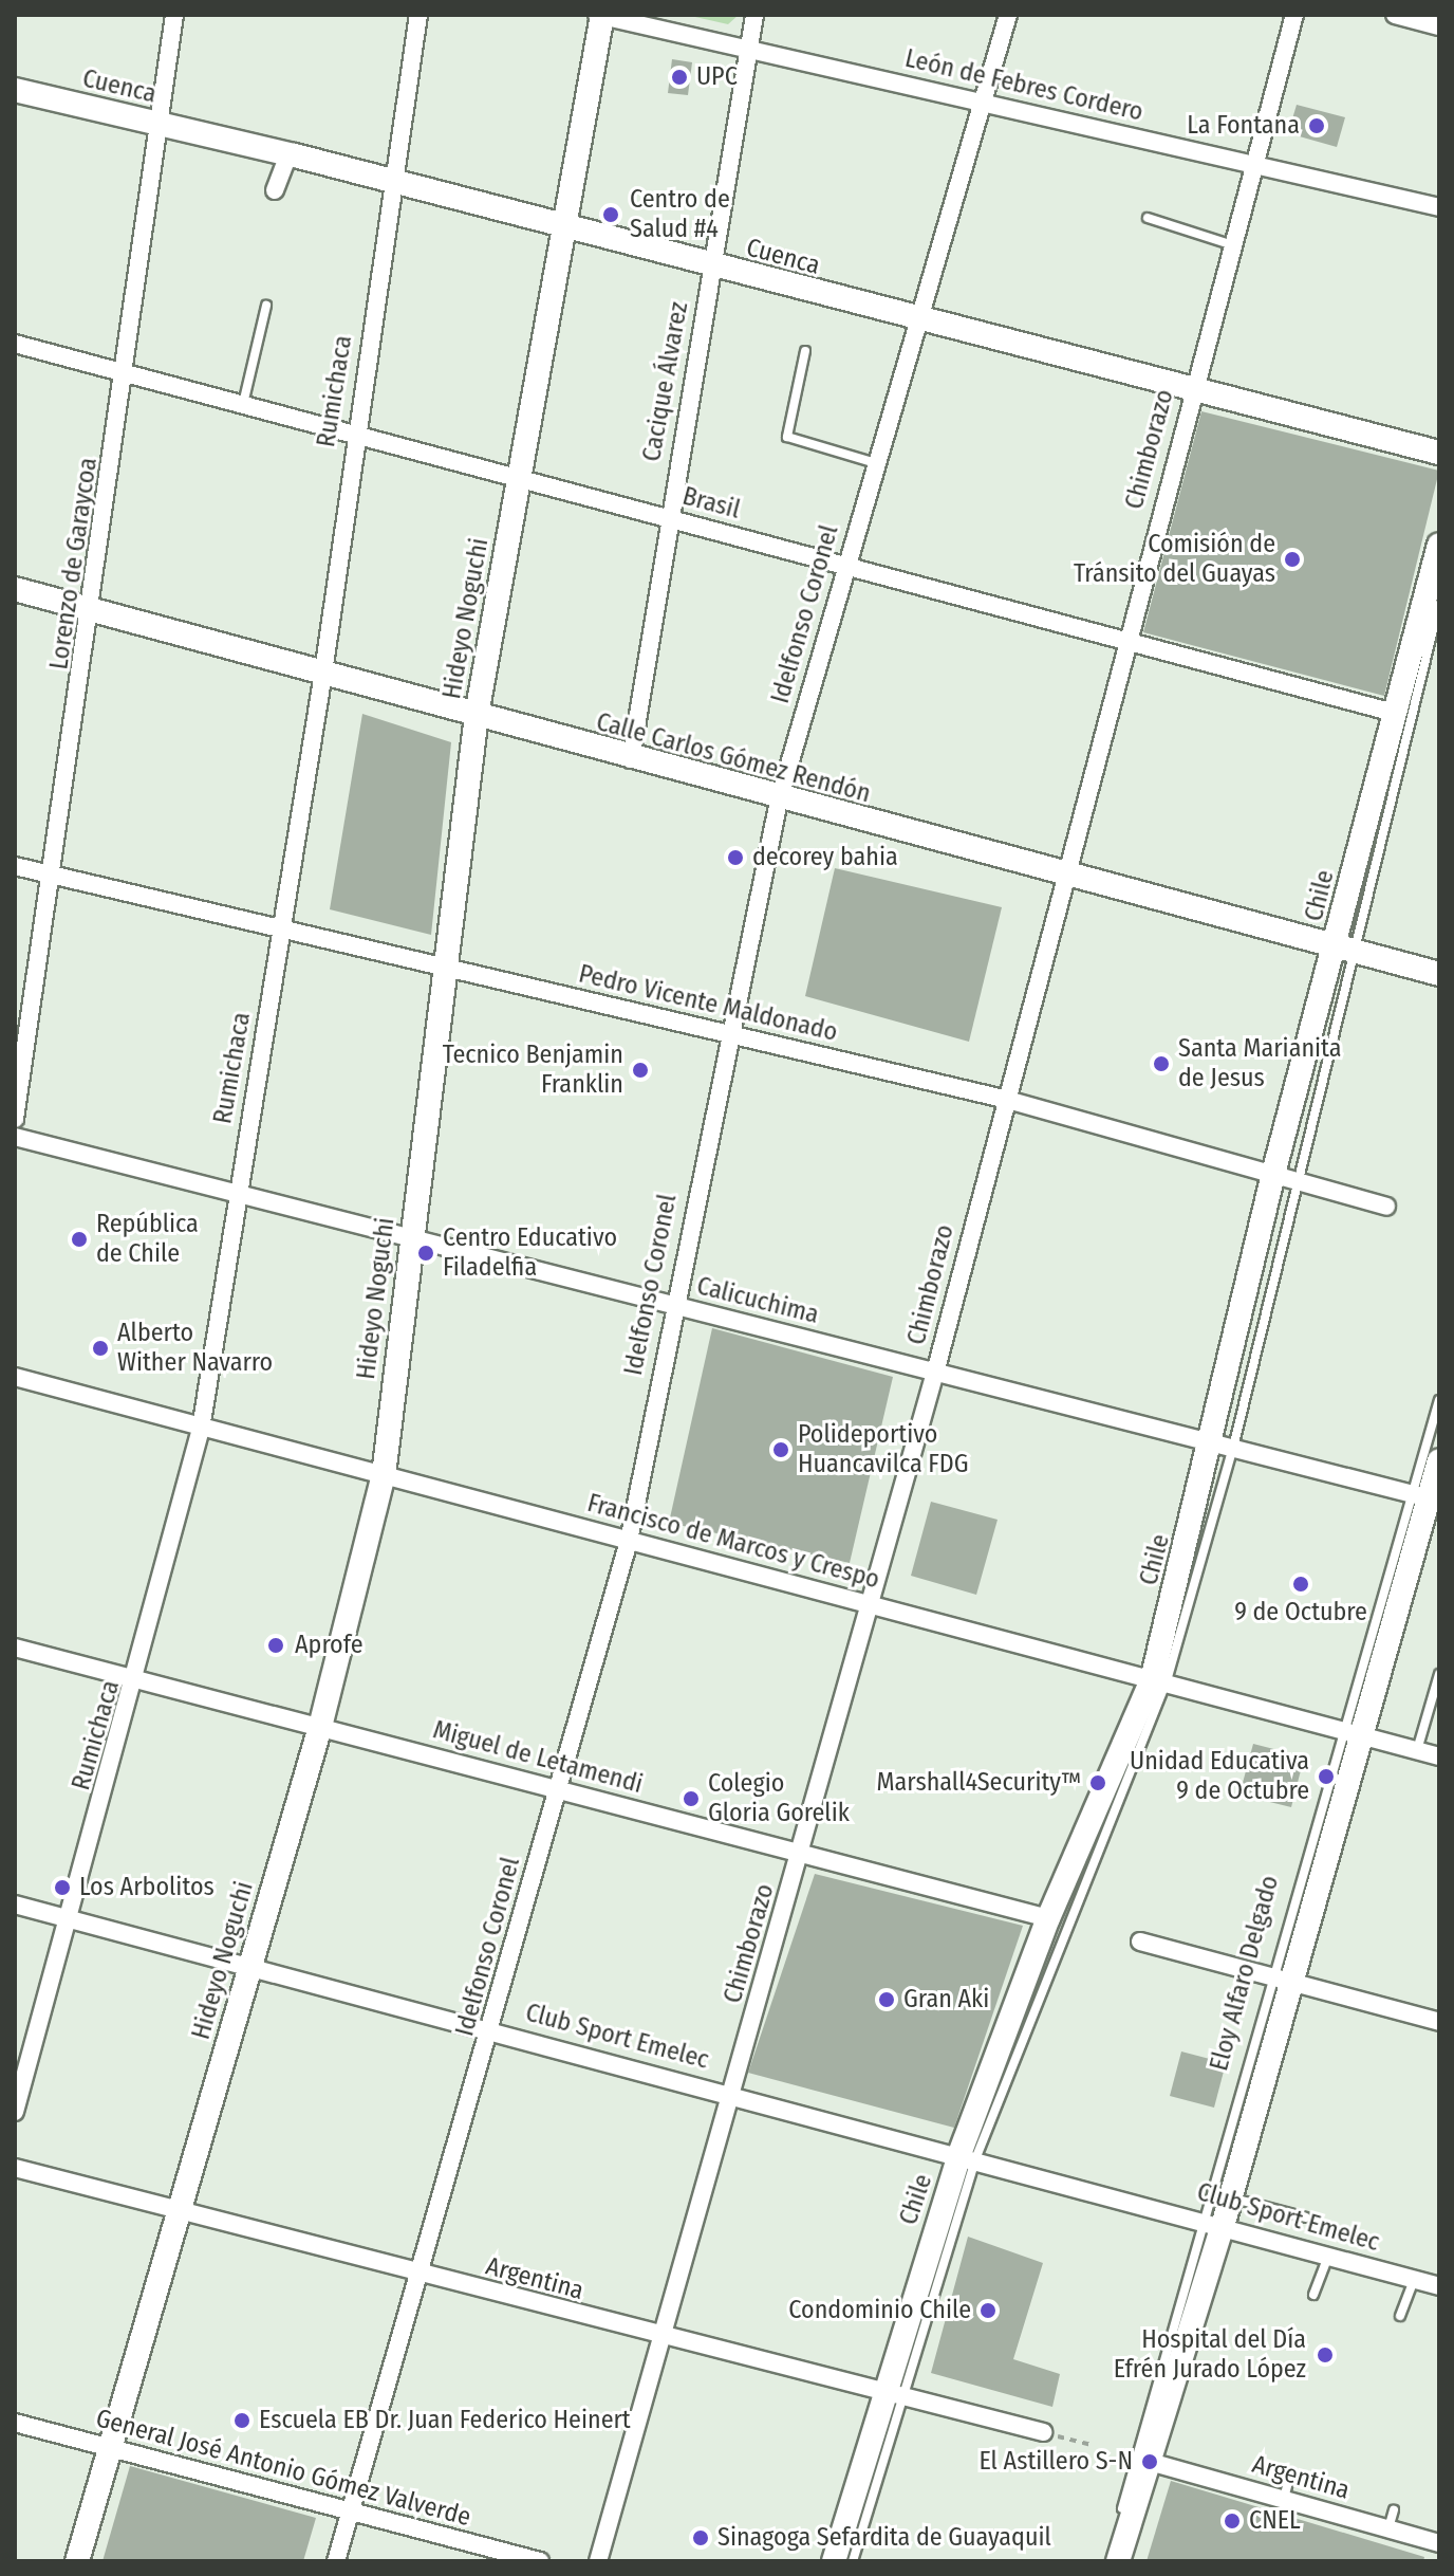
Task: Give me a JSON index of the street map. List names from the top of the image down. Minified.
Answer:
{"streets":{"main road":["Cuenca","Hideyo Noguchi","Calle Carlos Gómez Rendón","Chile","Eloy Alfaro Delgado"],"street":["León de Febres Cordero","Cacique Álvarez","Rumichaca","Chimborazo","Brasil","Lorenzo de Garaycoa","Idelfonso Coronel","Pedro Vicente Maldonado","Calicuchima","Francisco de Marcos y Crespo","Miguel de Letamendi","Club Sport Emelec","Argentina","General José Antonio Gómez Valverde"]},"crossings":[["León de Febres Cordero","Cacique Álvarez"],["León de Febres Cordero","Chimborazo"],["León de Febres Cordero","Idelfonso Coronel"],["León de Febres Cordero","Hideyo Noguchi"],["Cuenca","Cacique Álvarez"],["Cuenca","Rumichaca"],["Cuenca","Chimborazo"],["Cuenca","Lorenzo de Garaycoa"],["Cuenca","Idelfonso Coronel"],["Cuenca","Hideyo Noguchi"],["Cacique Álvarez","Brasil"],["Cacique Álvarez","Calle Carlos Gómez Rendón"],["Rumichaca","Brasil"],["Rumichaca","Calle Carlos Gómez Rendón"],["Rumichaca","Pedro Vicente Maldonado"],["Rumichaca","Calicuchima"],["Rumichaca","Francisco de Marcos y Crespo"],["Rumichaca","Miguel de Letamendi"],["Rumichaca","Club Sport Emelec"],["Chimborazo","Brasil"],["Chimborazo","Calle Carlos Gómez Rendón"],["Chimborazo","Pedro Vicente Maldonado"],["Chimborazo","Calicuchima"],["Chimborazo","Francisco de Marcos y Crespo"],["Chimborazo","Miguel de Letamendi"],["Chimborazo","Club Sport Emelec"],["Chimborazo","Argentina"],["Brasil","Lorenzo de Garaycoa"],["Brasil","Idelfonso Coronel"],["Brasil","Hideyo Noguchi"],["Brasil","Chile"],["Lorenzo de Garaycoa","Calle Carlos Gómez Rendón"],["Lorenzo de Garaycoa","Pedro Vicente Maldonado"],["Idelfonso Coronel","Calle Carlos Gómez Rendón"],["Idelfonso Coronel","Pedro Vicente Maldonado"],["Idelfonso Coronel","Calicuchima"],["Idelfonso Coronel","Francisco de Marcos y Crespo"],["Idelfonso Coronel","Miguel de Letamendi"],["Idelfonso Coronel","Club Sport Emelec"],["Idelfonso Coronel","Argentina"],["Idelfonso Coronel","General José Antonio Gómez Valverde"],["Hideyo Noguchi","Calle Carlos Gómez Rendón"],["Hideyo Noguchi","Pedro Vicente Maldonado"],["Hideyo Noguchi","Calicuchima"],["Hideyo Noguchi","Francisco de Marcos y Crespo"],["Hideyo Noguchi","Miguel de Letamendi"],["Hideyo Noguchi","Club Sport Emelec"],["Hideyo Noguchi","Argentina"],["Hideyo Noguchi","General José Antonio Gómez Valverde"],["Calle Carlos Gómez Rendón","Chile"],["Chile","Pedro Vicente Maldonado"],["Chile","Calicuchima"],["Chile","Francisco de Marcos y Crespo"],["Chile","Miguel de Letamendi"],["Chile","Club Sport Emelec"],["Chile","Argentina"],["Calicuchima","Eloy Alfaro Delgado"],["Francisco de Marcos y Crespo","Eloy Alfaro Delgado"],["Eloy Alfaro Delgado","Club Sport Emelec"],["Eloy Alfaro Delgado","Argentina"]],"places":["UPC","La Fontana","Centro de Salud #4","Comisión de Tránsito del Guayas","decorey bahia","Santa Marianita de Jesus","Tecnico Benjamin Franklin","República de Chile","Centro Educativo Filadelfia","Alberto Wither Navarro","Polideportivo Huancavilca FDG","9 de Octubre","Aprofe","Unidad Educativa 9 de Octubre","Marshall4Security™","Colegio Gloria Gorelik","Los Arbolitos","Gran Aki","Condominio Chile","Hospital del Día Efrén Jurado López","Escuela EB Dr. Juan Federico Heinert","El Astillero S-N","CNEL","Sinagoga Sefardita de Guayaquil"]}
